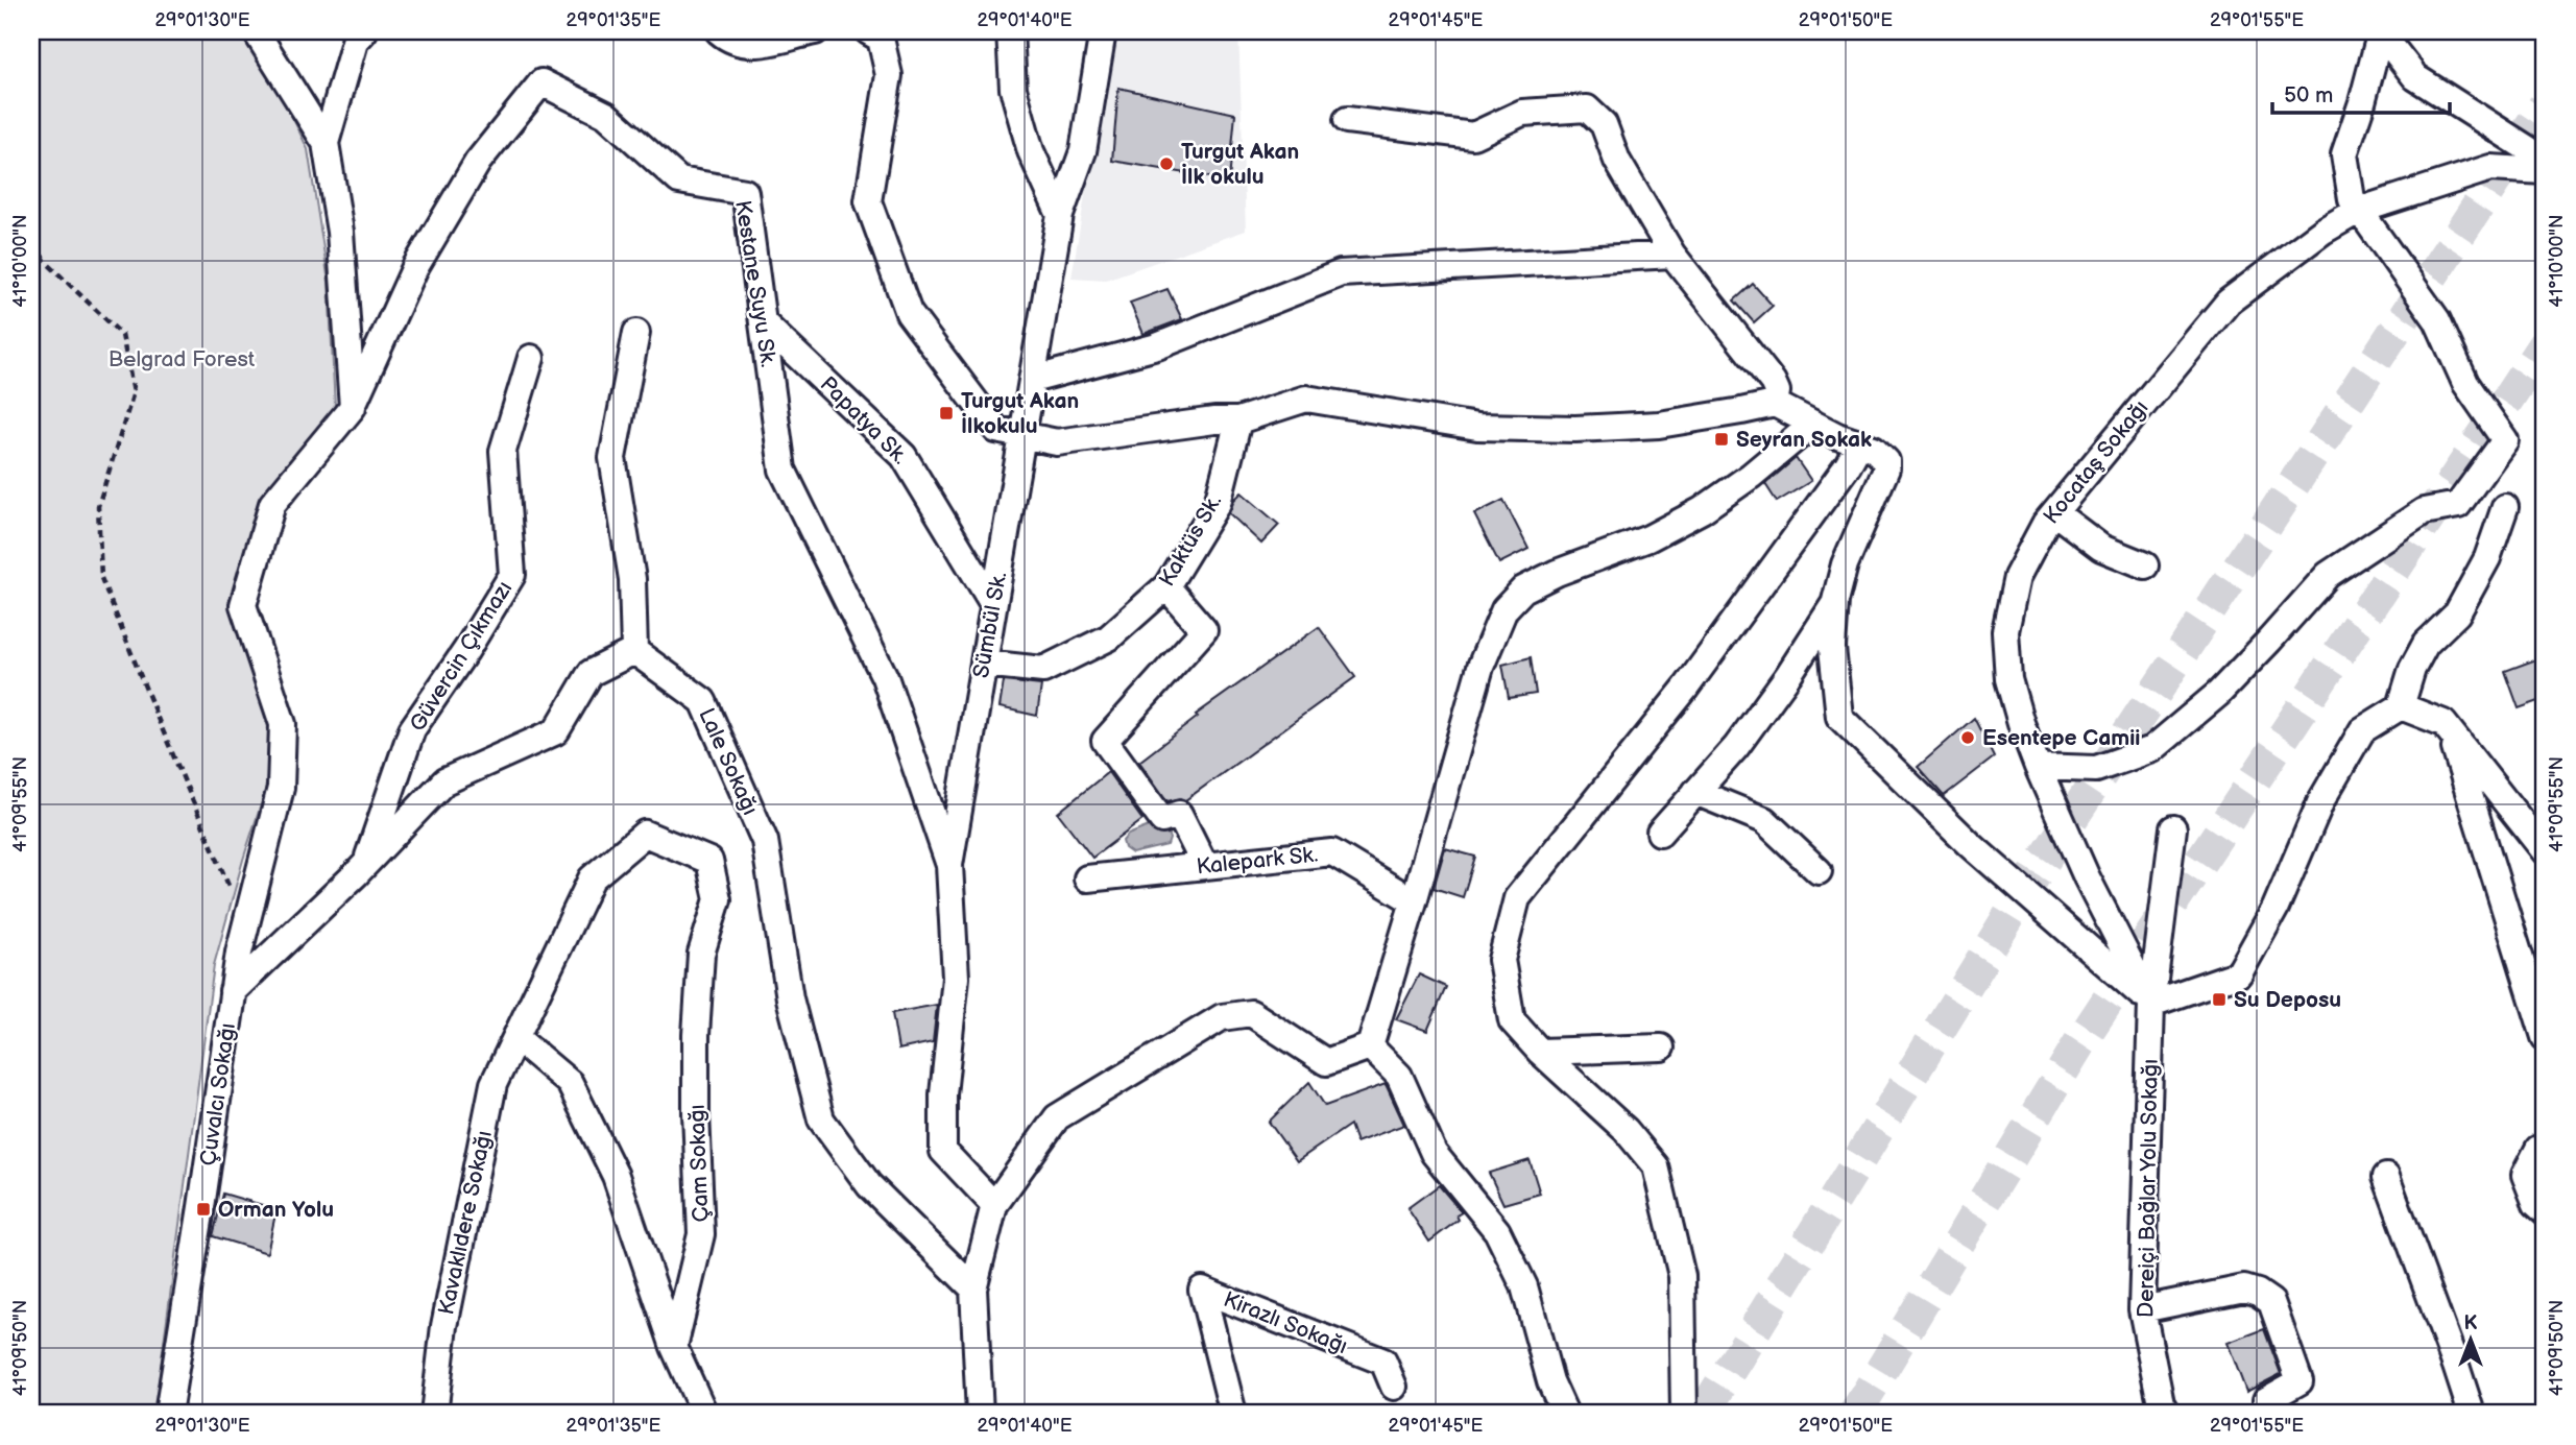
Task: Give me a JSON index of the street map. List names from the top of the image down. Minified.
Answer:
{"streets":{"street":["Kestane Suyu Sk.","Papatya Sk.","Kocataş Sokağı","Kaktüs Sk.","Sümbül Sk.","Güvercin Çıkmazı","Lale Sokağı","Kalepark Sk.","Çuvalcı Sokağı","Çam Sokağı","Dereiçi Bağlar Yolu Sokağı","Kavaklıdere Sokağı","Kirazlı Sokağı"]},"crossings":[["Kestane Suyu Sk.","Papatya Sk."],["Kestane Suyu Sk.","Sümbül Sk."],["Kestane Suyu Sk.","Çuvalcı Sokağı"],["Papatya Sk.","Sümbül Sk."],["Kocataş Sokağı","Dereiçi Bağlar Yolu Sokağı"],["Kaktüs Sk.","Sümbül Sk."],["Çam Sokağı","Kavaklıdere Sokağı"]],"parks":["Belgrad Forest"],"places":{"other":["Turgut Akan İlk okulu","Esentepe Camii"],"transit":["Turgut Akan İlkokulu","Seyran Sokak","Su Deposu","Orman Yolu"]},"scale_bar":"50 m","north":"top","coordinates":["29°01'30\"E","29°01'35\"E","29°01'40\"E","29°01'45\"E","29°01'50\"E","29°01'55\"E","41°10'00\"N","41°09'55\"N","41°09'50\"N"]}
